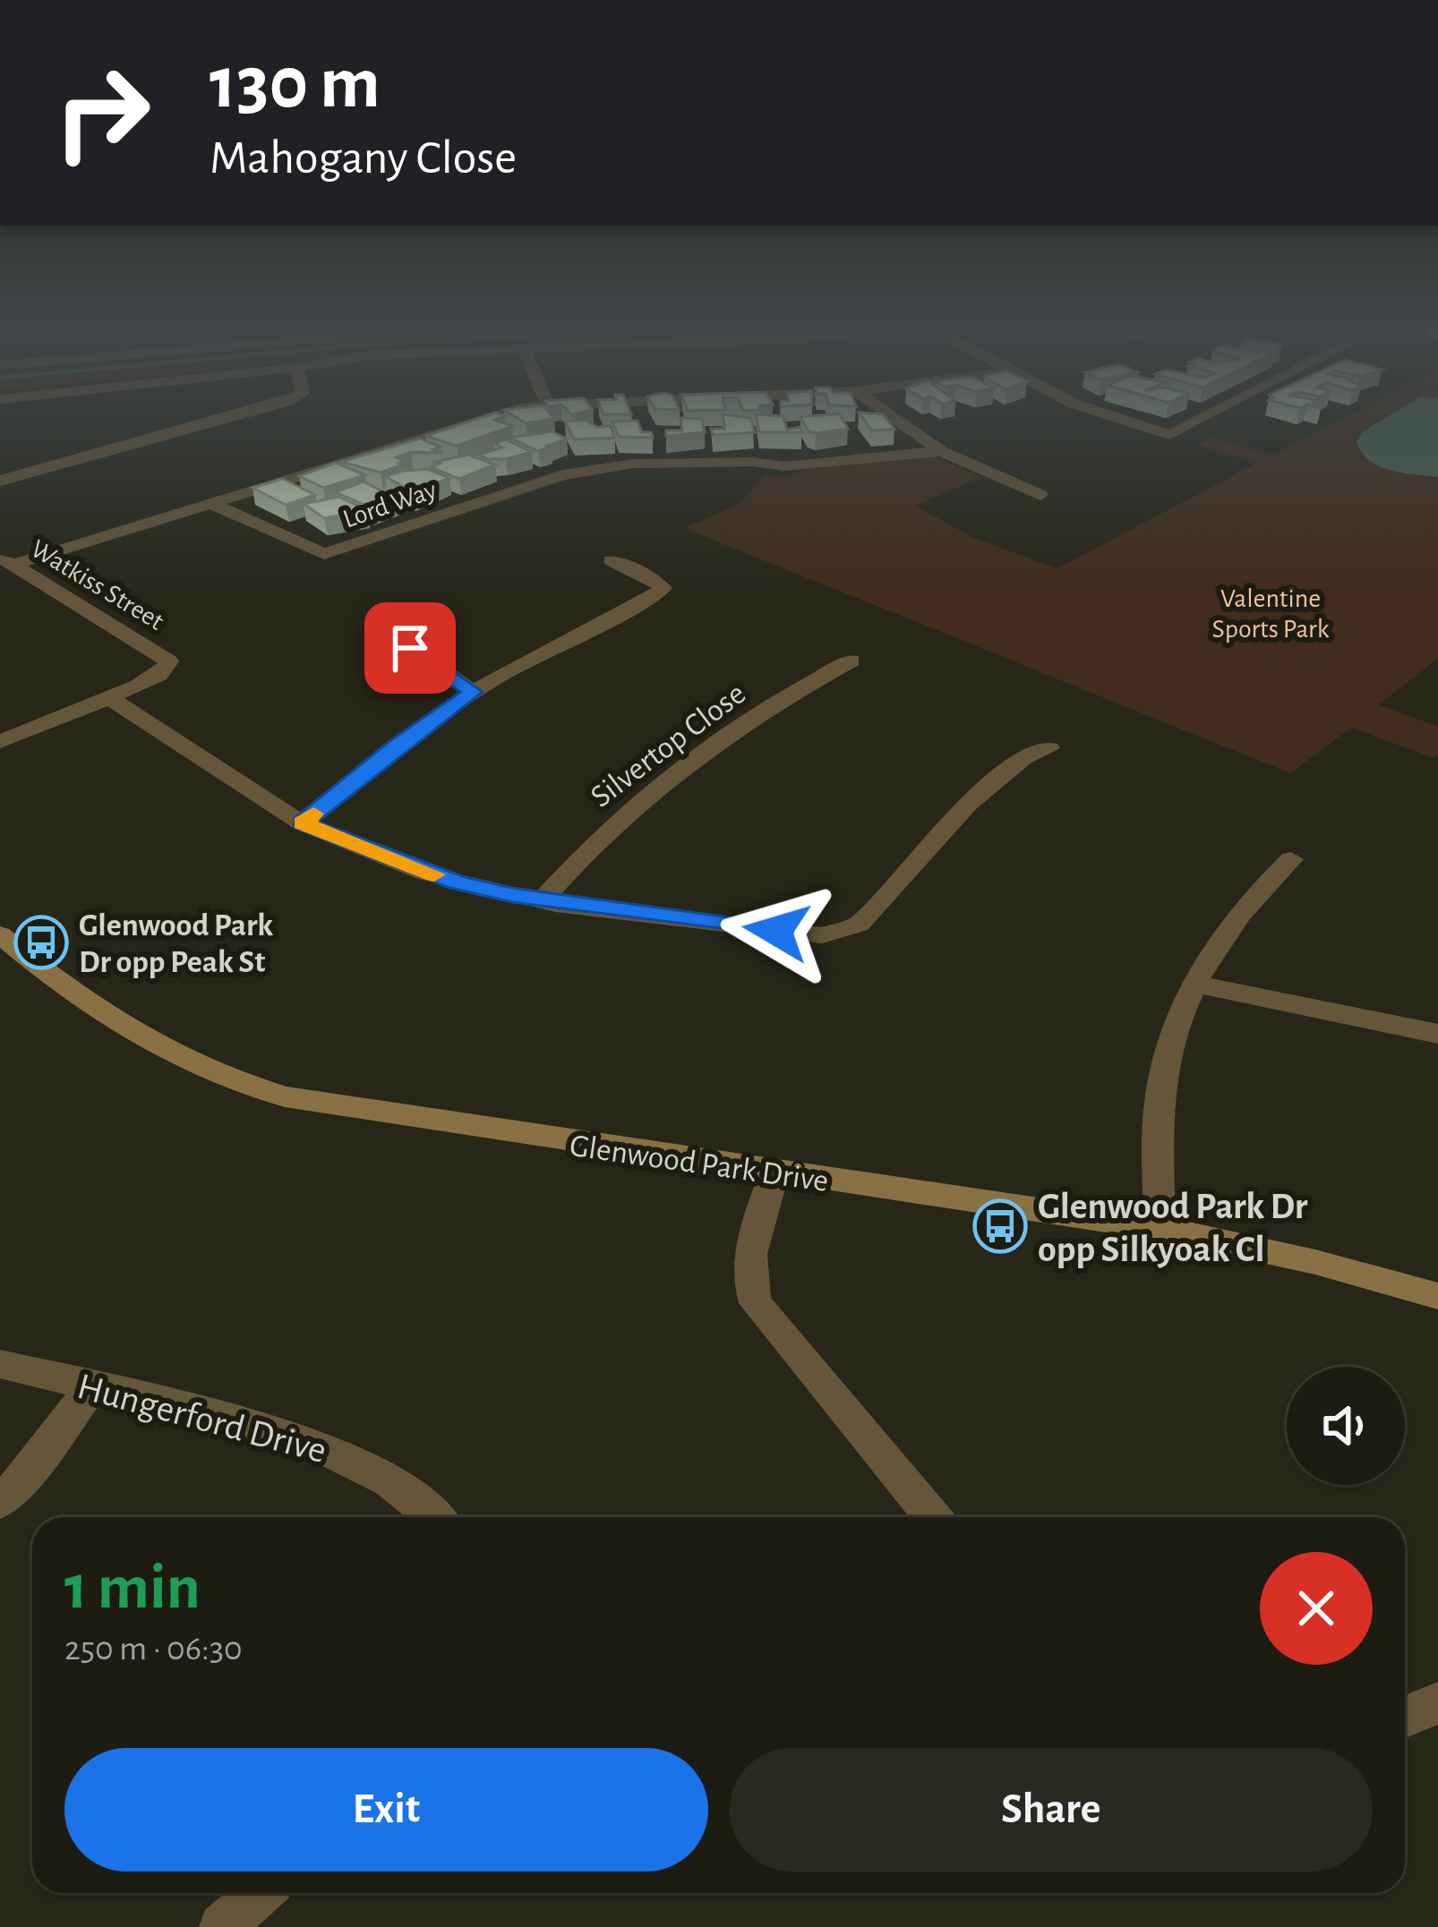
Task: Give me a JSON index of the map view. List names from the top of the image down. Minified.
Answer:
{"streets":{"street":["Lord Way","Watkiss Street","Silvertop Close","Glenwood Park Drive","Hungerford Drive"]},"parks":["Valentine Sports Park"],"places":{"bus stop":["Glenwood Park Dr opp Peak St","Glenwood Park Dr opp Silkyoak Cl"]},"page":{"turn":["130 m","Mahogany Close"],"heading":["1 min","250 m · 06:30"],"buttons":["Exit","Share"]}}
